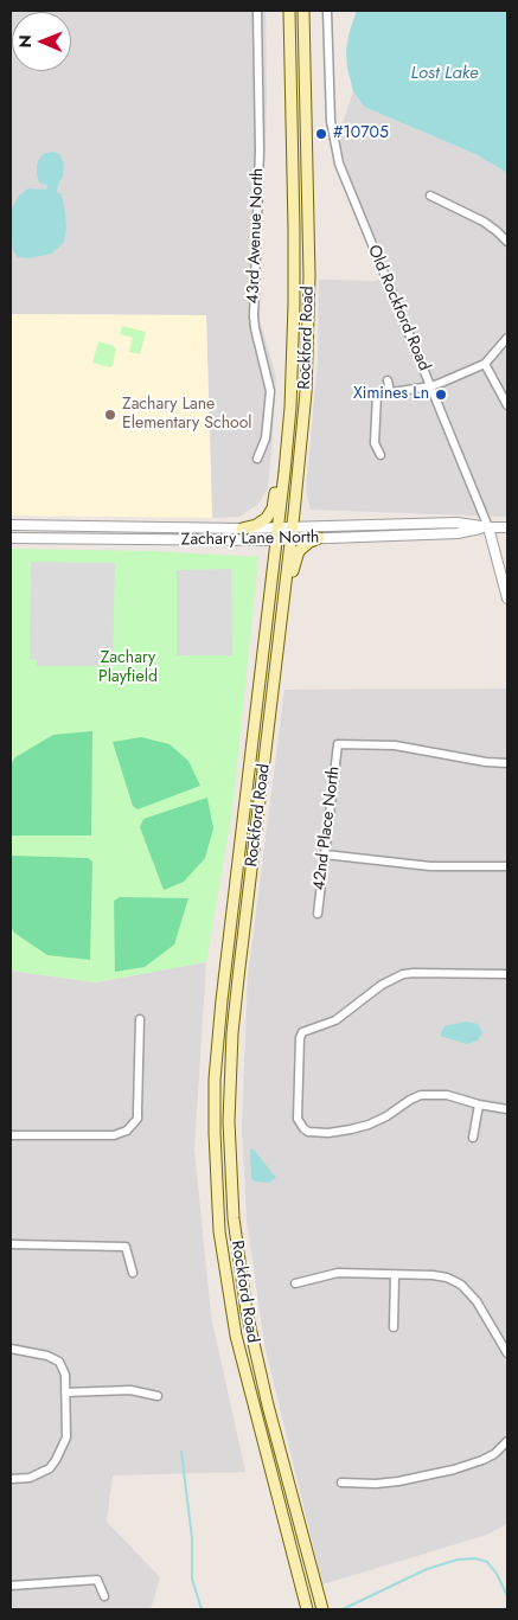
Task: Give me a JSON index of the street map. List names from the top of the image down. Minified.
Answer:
{"streets":{"main road":["Rockford Road"],"street":["43rd Avenue North","Old Rockford Road","Zachary Lane North","42nd Place North"]},"crossings":[["Old Rockford Road","Zachary Lane North"],["Rockford Road","Zachary Lane North"]],"water":["Lost Lake"],"parks":["Zachary Playfield"],"places":["#10705","Ximines Ln","Zachary Lane Elementary School"],"north":"left"}
